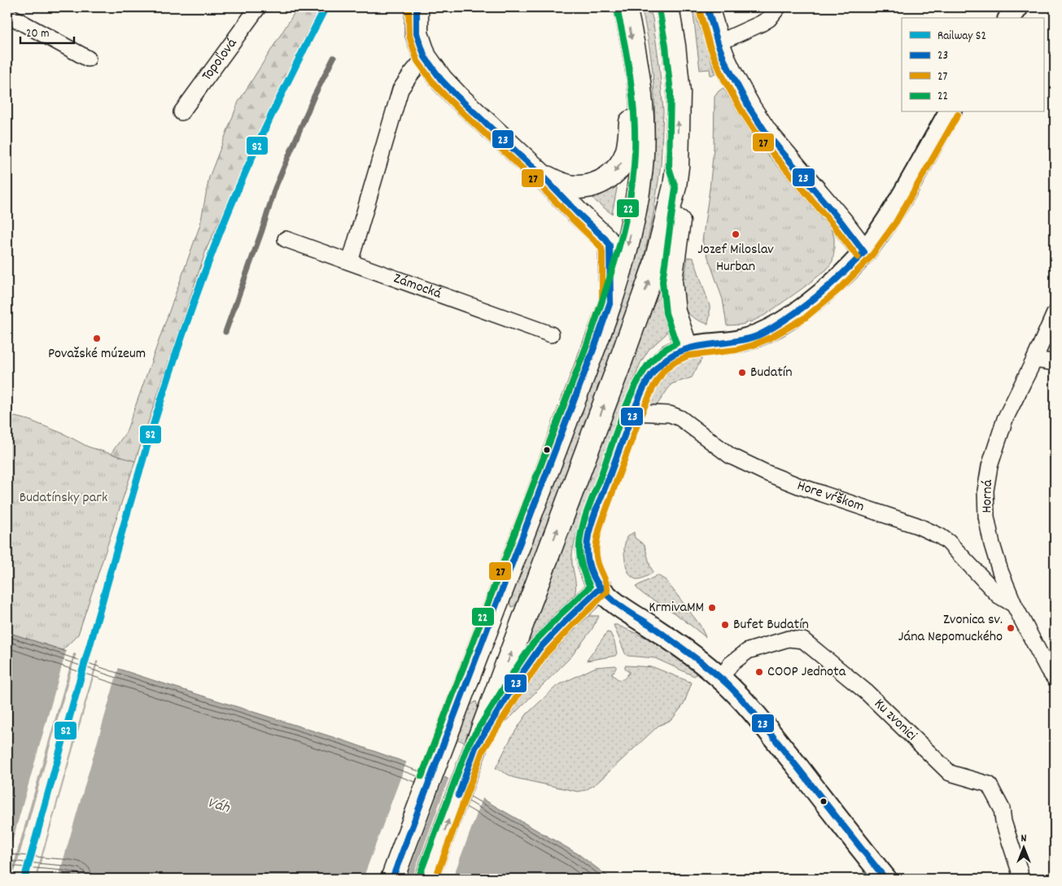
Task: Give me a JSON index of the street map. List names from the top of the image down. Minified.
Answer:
{"streets":{"street":["Topoľová","Zámocká","Hore vŕškom","Horná","Ku zvonici"]},"crossings":[["Hore vŕškom","Horná"]],"water":["Váh"],"parks":["Budatínsky park"],"places":["Jozef Miloslav Hurban","Považské múzeum","Budatín","KrmivaMM","Bufet Budatín","Zvonica sv. Jána Nepomuckého","COOP Jednota"],"lines":["rail line S2","transit line 23","transit line 27","transit line 22"],"legend":["Railway S2","23","27","22"],"scale_bar":"20 m","north":"top"}
